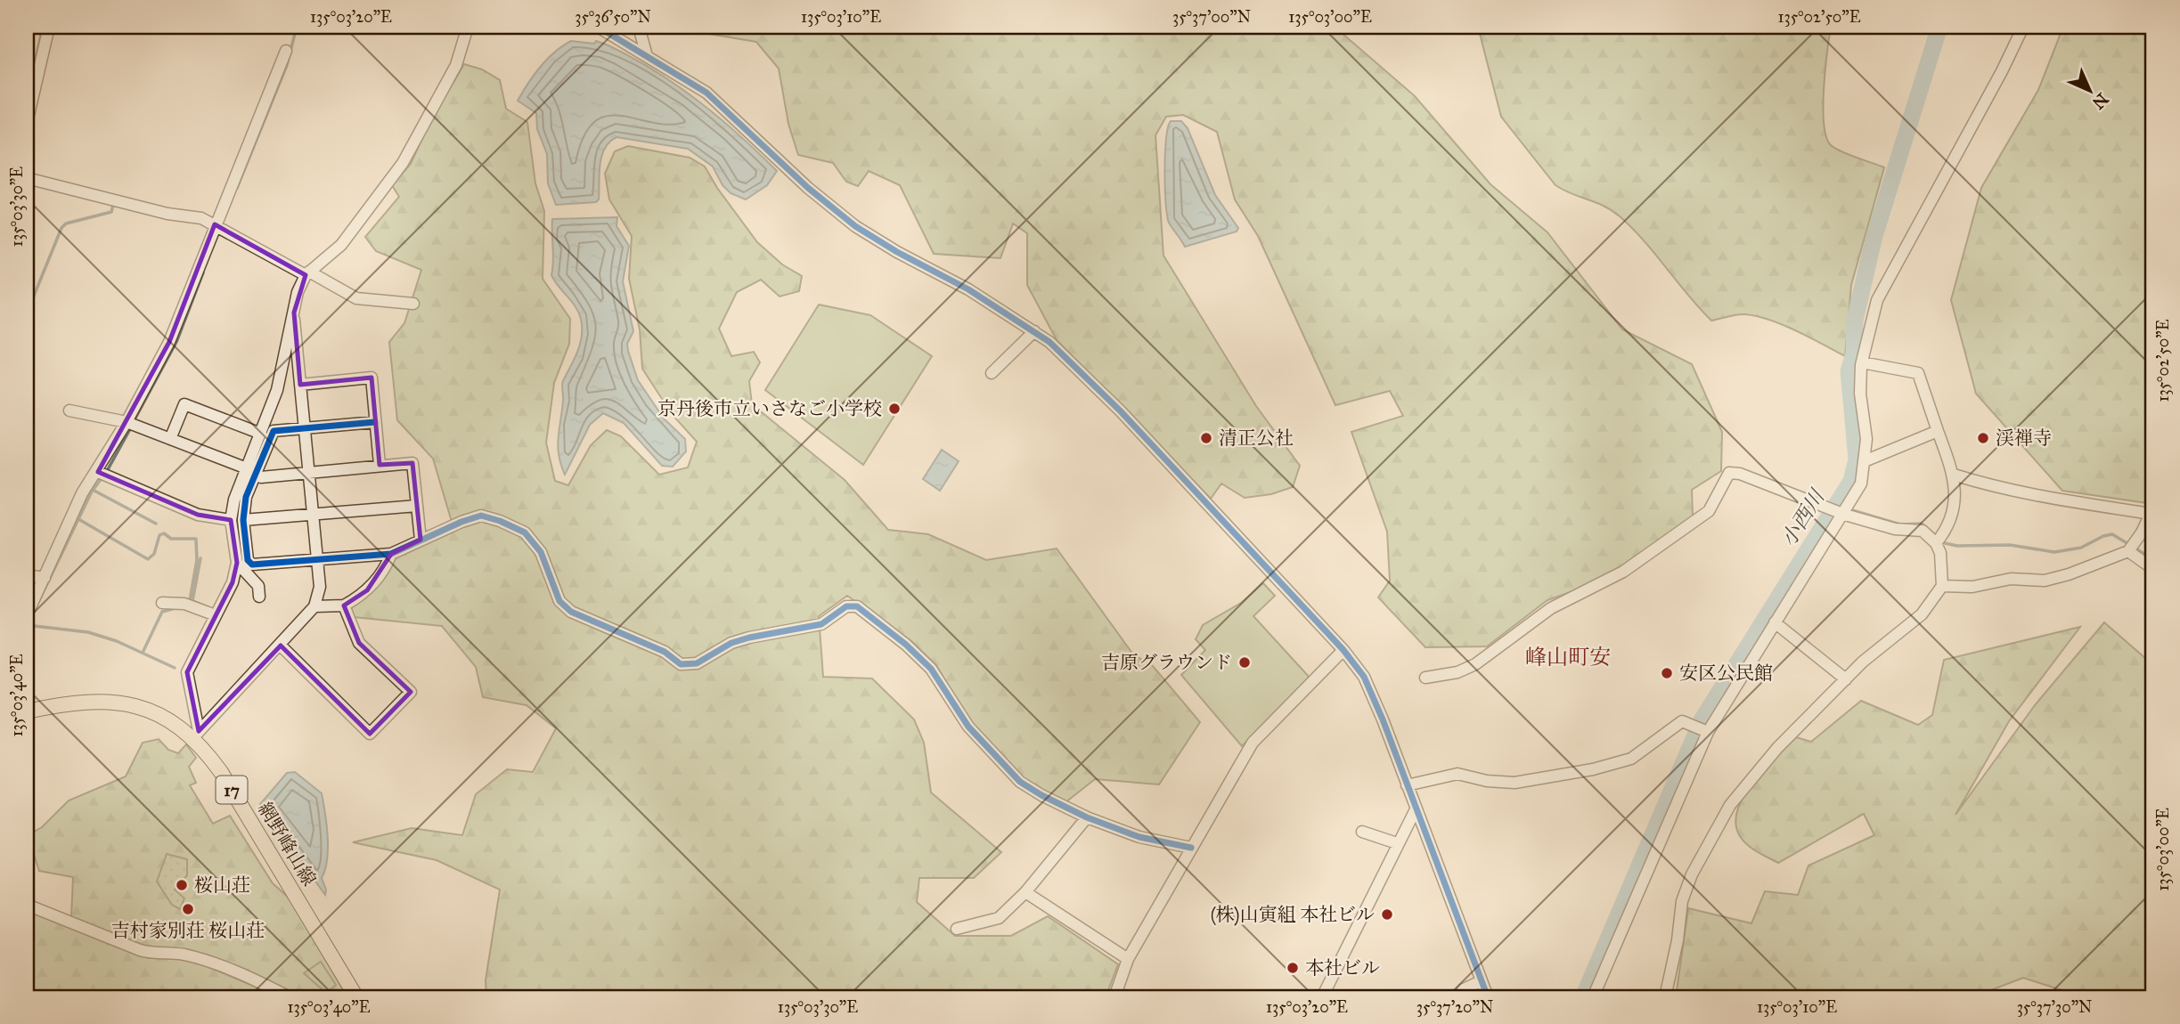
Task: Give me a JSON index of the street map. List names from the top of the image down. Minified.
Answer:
{"streets":{"main road":["17","網野峰山線"]},"districts":["峰山町安"],"water":["小西川"],"places":["京丹後市立いさなご小学校","清正公社","渓禅寺","吉原グラウンド","安区公民館","桜山荘","吉村家別荘 桜山荘","(株)山寅組 本社ビル","本社ビル"],"north":"bottom right","coordinates":["135°03'20\"E","35°36'50\"N","135°03'10\"E","35°37'00\"N","135°03'00\"E","135°02'50\"E","135°03'30\"E","135°03'40\"E","35°37'20\"N","35°37'30\"N"]}
